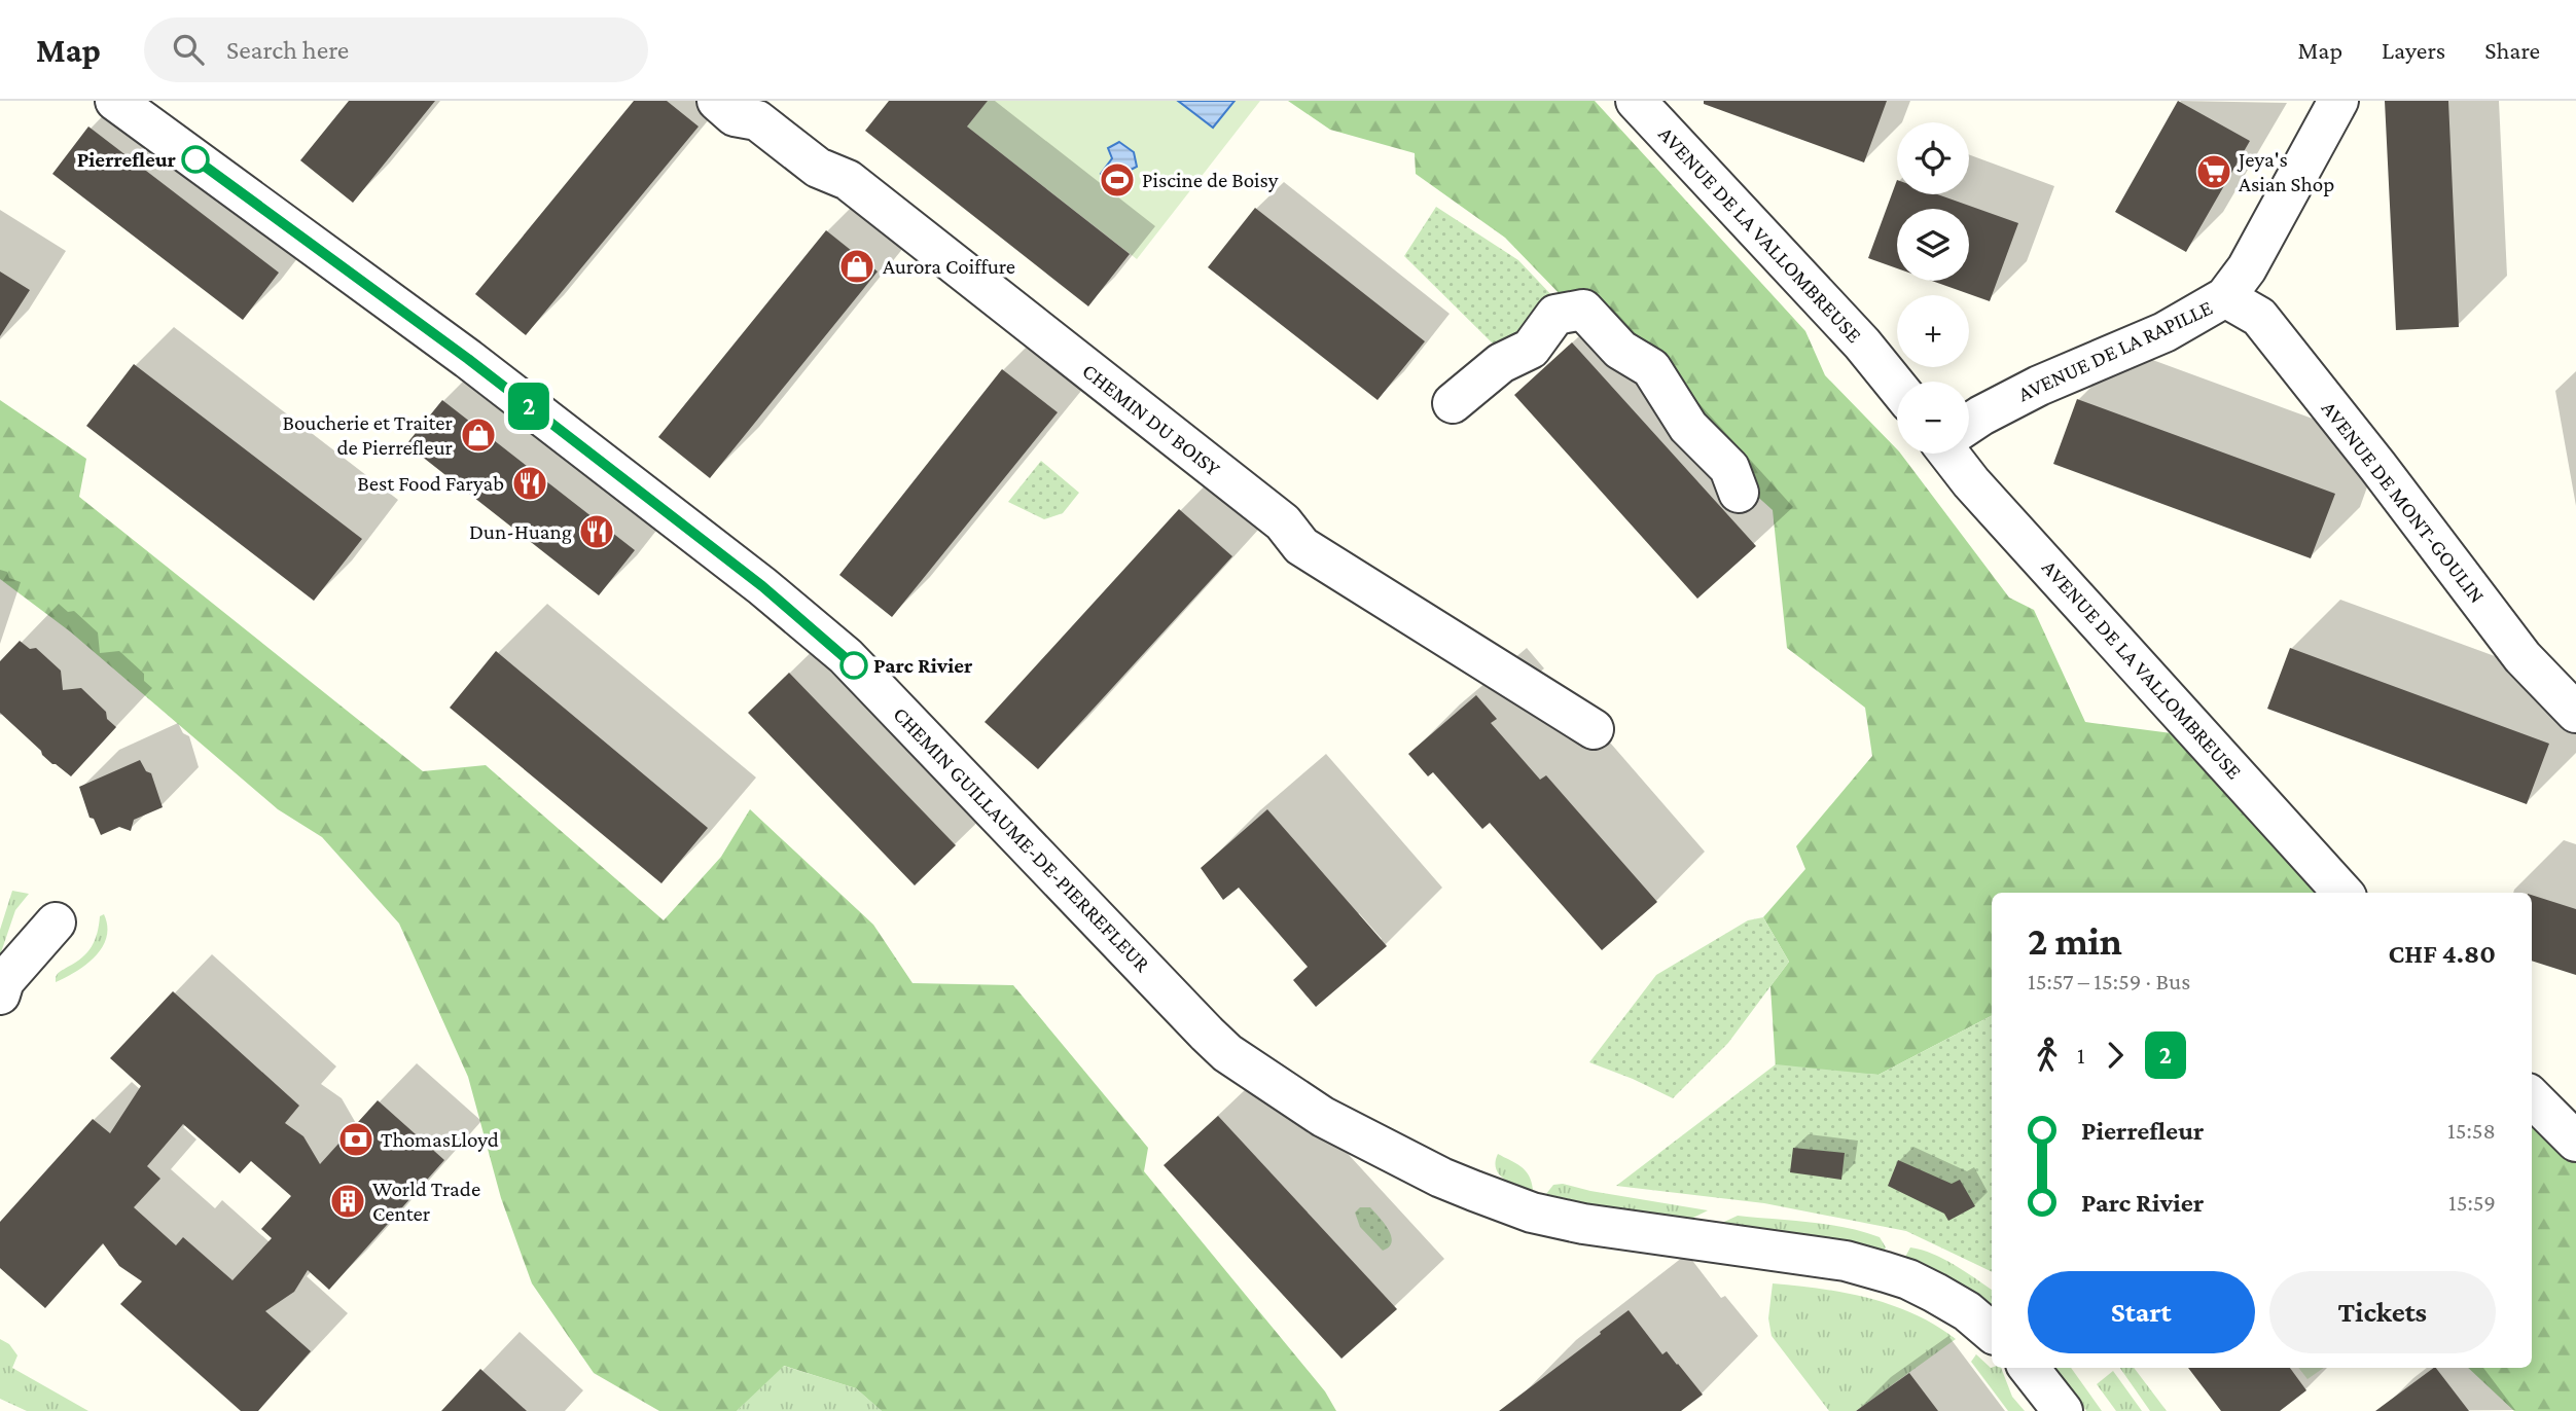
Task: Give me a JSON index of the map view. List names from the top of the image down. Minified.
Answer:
{"streets":{"street":["AVENUE DE LA VALLOMBREUSE","AVENUE DE LA RAPILLE","CHEMIN DU BOISY","AVENUE DE MONT-GOULIN","CHEMIN GUILLAUME-DE-PIERREFLEUR"]},"crossings":[["AVENUE DE LA RAPILLE","AVENUE DE MONT-GOULIN"]],"places":{"other":["Pierrefleur","Parc Rivier"],"supermarket":["Jeya's Asian Shop"],"sports":["Piscine de Boisy"],"shop":["Aurora Coiffure","Boucherie et Traiter de Pierrefleur"],"restaurant":["Best Food Faryab","Dun-Huang"],"bank":["ThomasLloyd"],"building":["World Trade Center"]},"lines":["bus line 2"],"page":{"header":"Map","search":"Search here","nav":["Map","Layers","Share"],"on_map":"2","map_buttons":["+","−"],"heading":["2 min","15:57 – 15:59 · Bus","CHF 4.80"],"legs":["1","2"],"list":[{"name":"Pierrefleur","value":"15:58"},{"name":"Parc Rivier","value":"15:59"}],"buttons":["Start","Tickets"]}}
